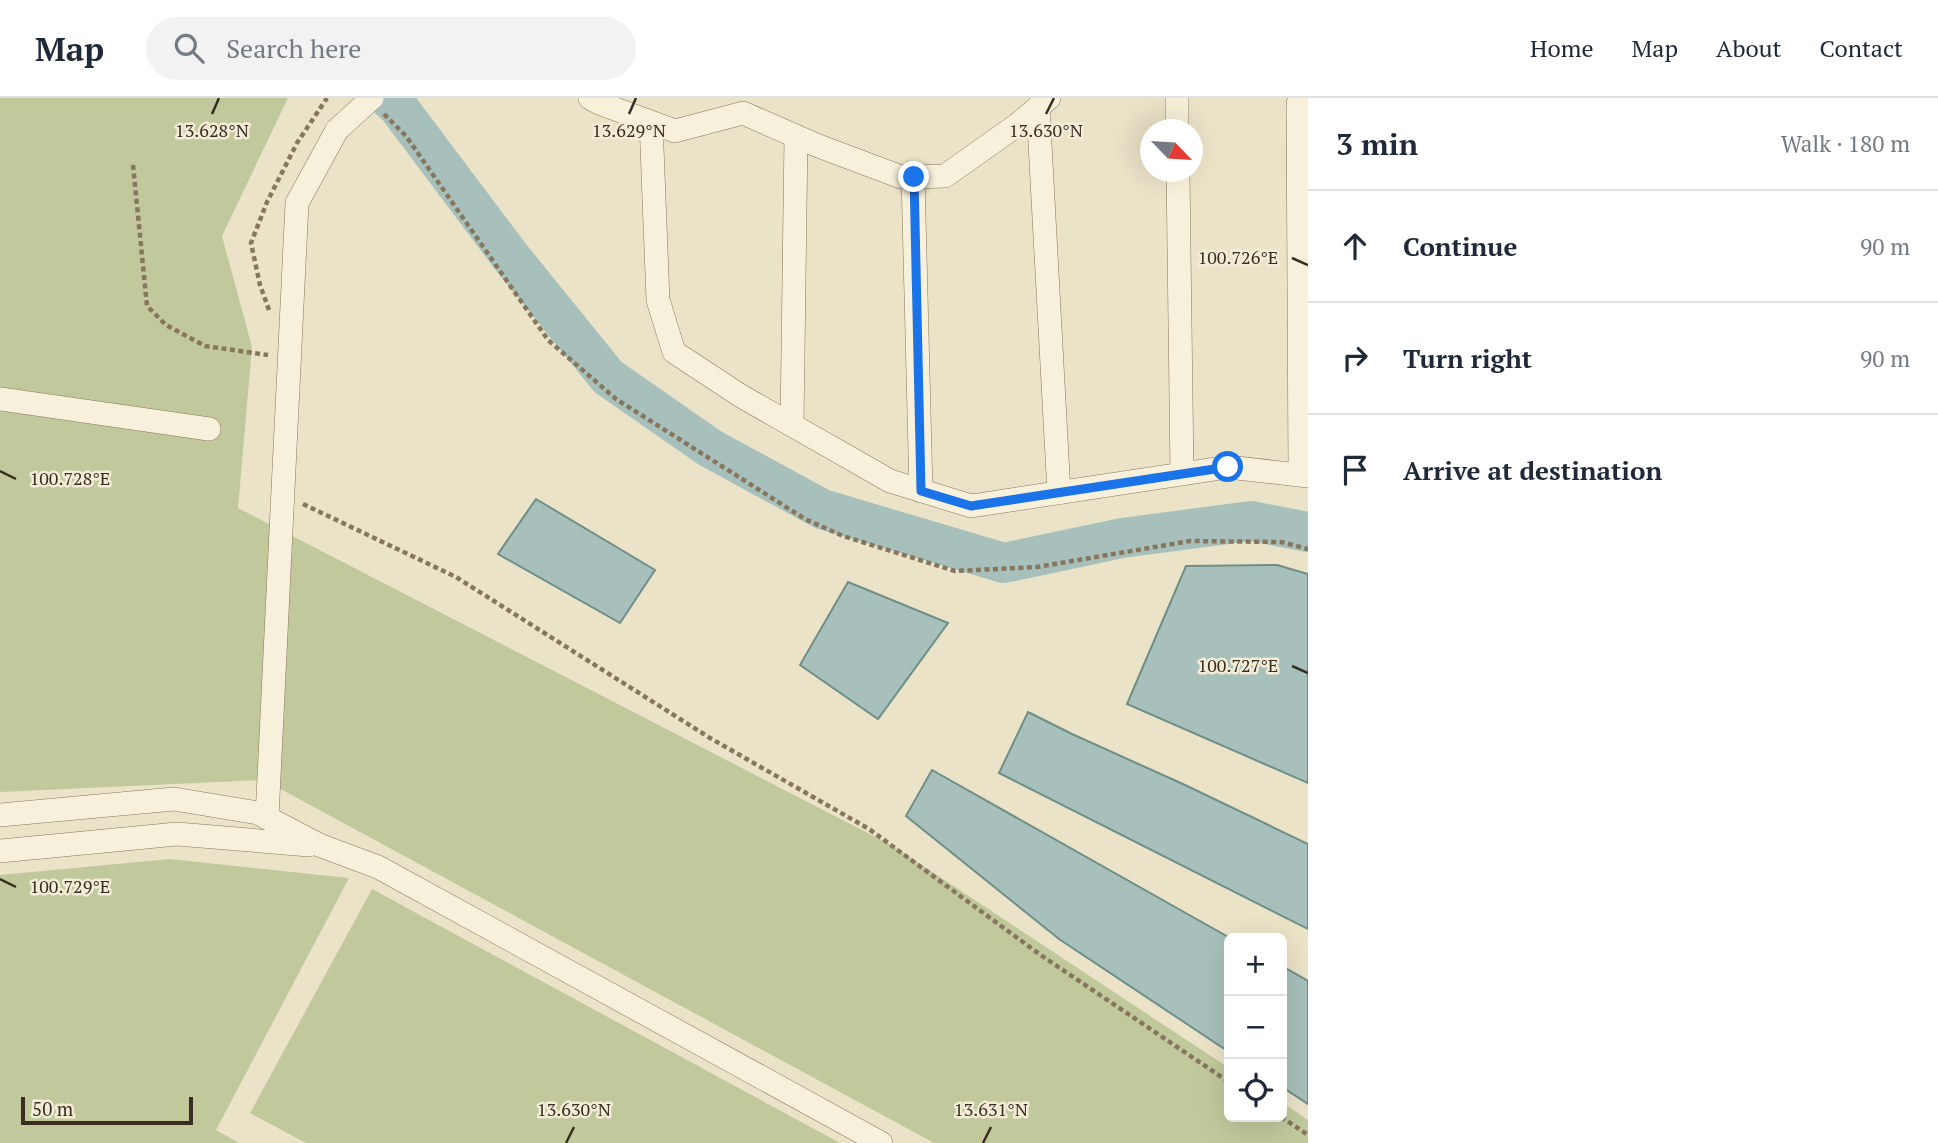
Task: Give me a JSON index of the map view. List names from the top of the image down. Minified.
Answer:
{"scale_bar":"50 m","north":"bottom right","page":{"header":"Map","search":"Search here","nav":["Home","Map","About","Contact"],"heading":["3 min","Walk · 180 m"],"list":[["Continue","90 m"],["Turn right","90 m"],"Arrive at destination"],"map_buttons":["+","−"],"scale":"50 m"},"coordinates":["13.629°N","13.630°N","13.628°N","100.726°E","100.728°E","100.727°E","100.729°E","13.631°N"]}
